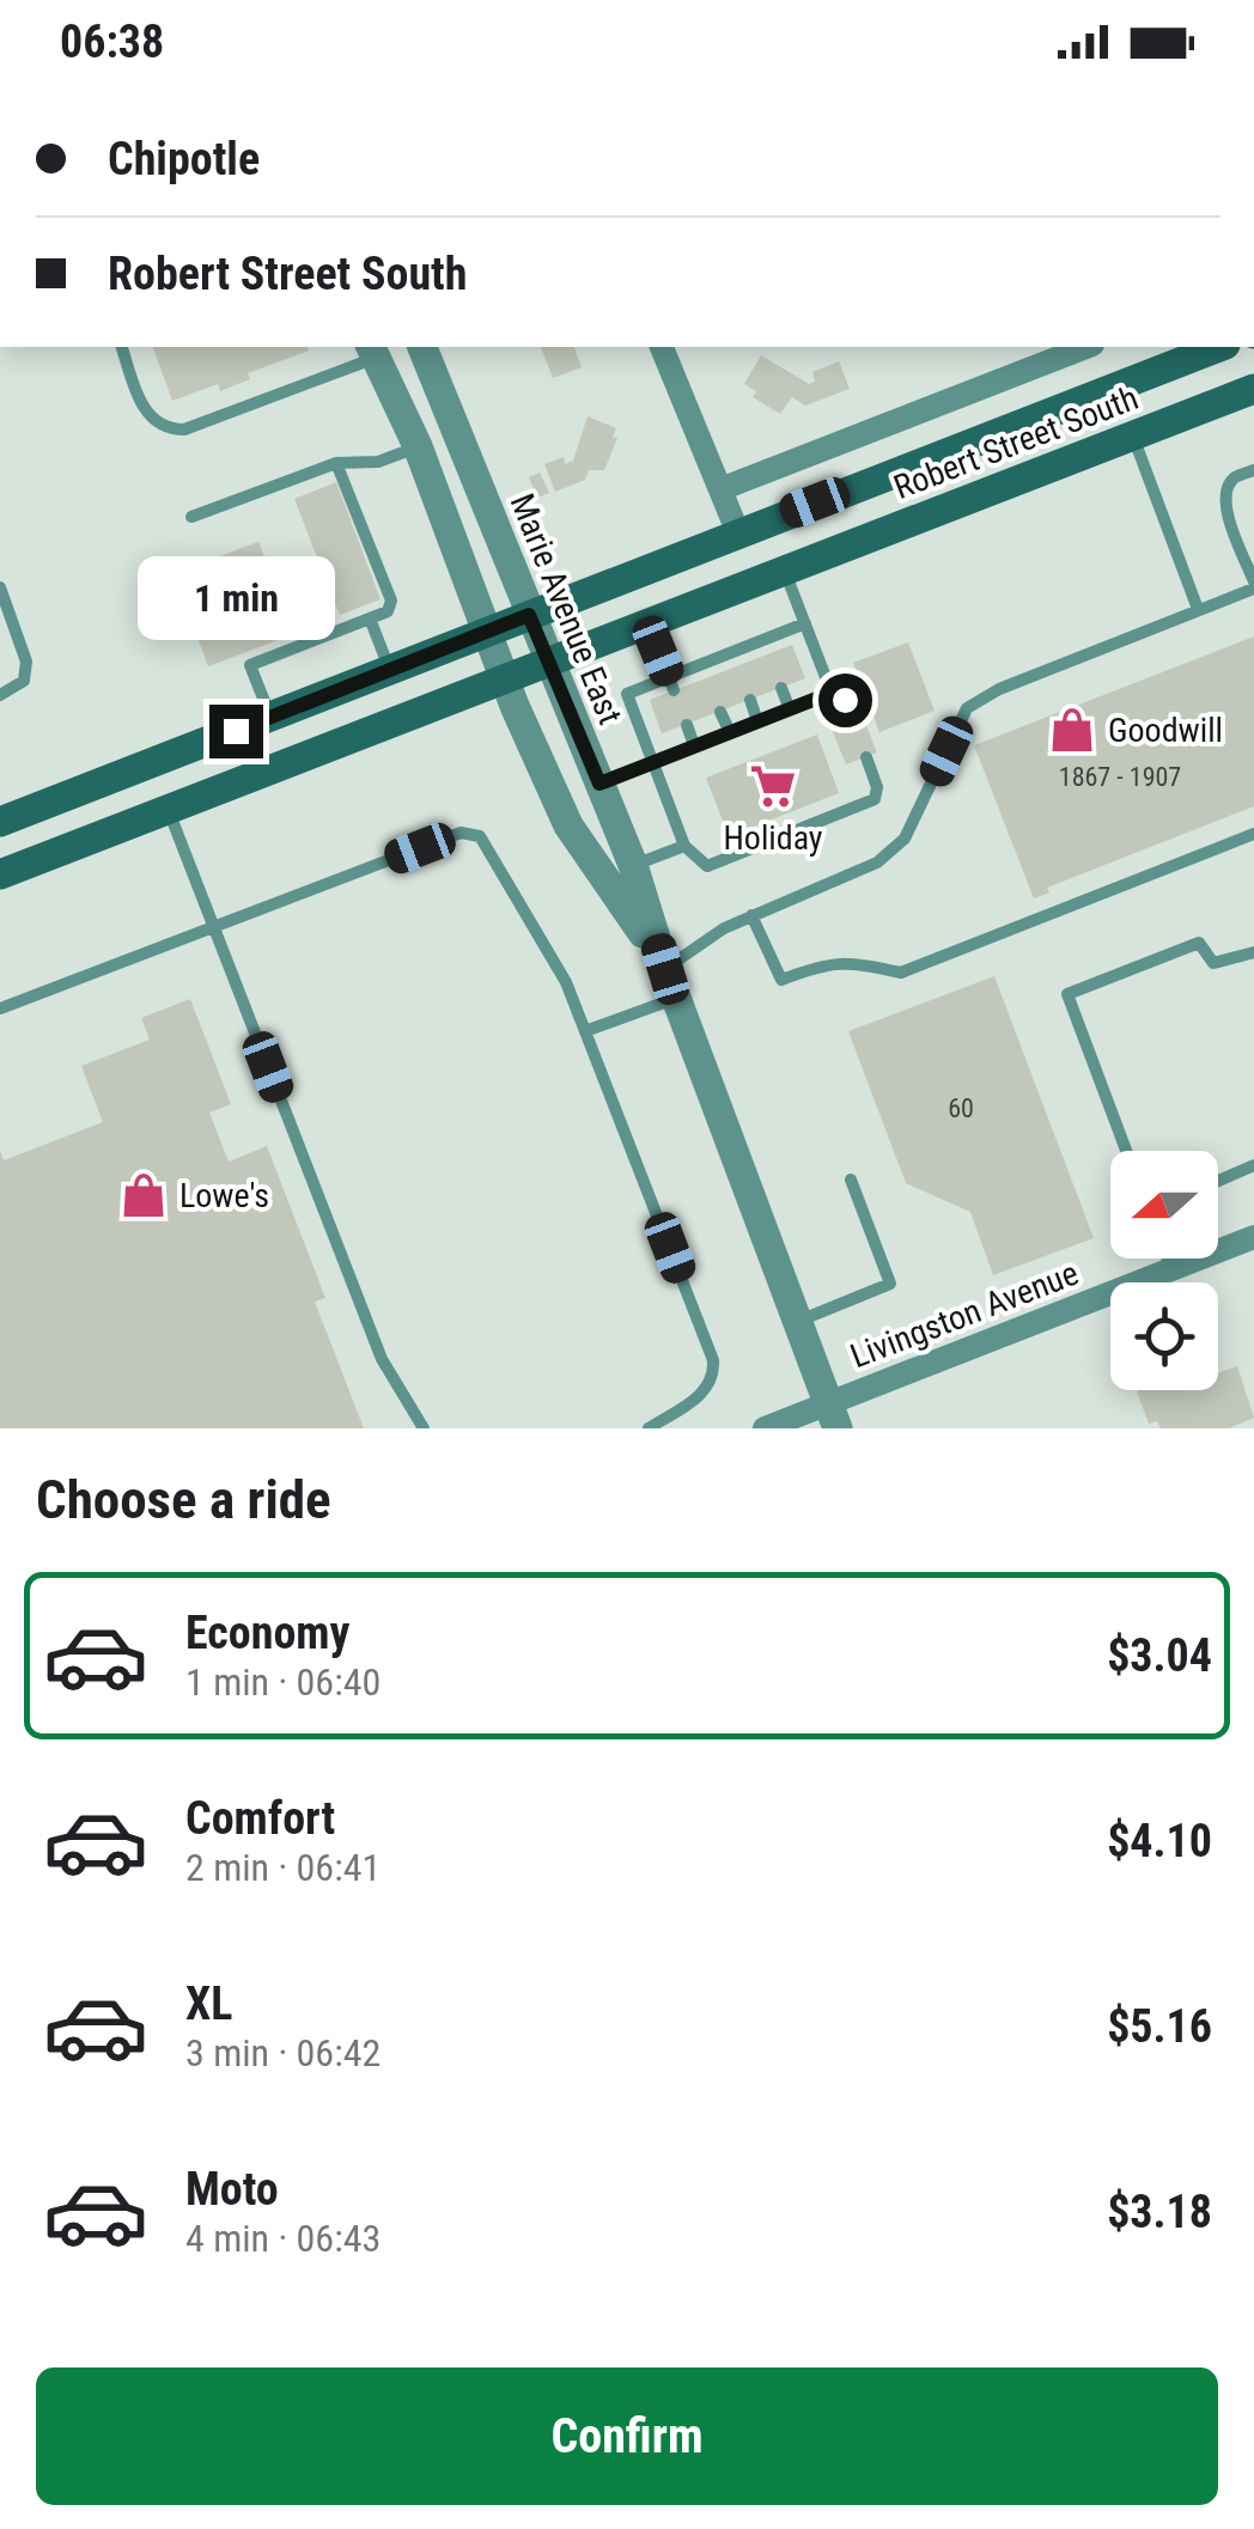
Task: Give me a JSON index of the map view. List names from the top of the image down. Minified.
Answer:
{"streets":{"main road":["Robert Street South"],"street":["Marie Avenue East","Livingston Avenue"]},"crossings":[["Robert Street South","Marie Avenue East"],["Marie Avenue East","Livingston Avenue"]],"places":{"shop":["Goodwill","Lowe's"],"supermarket":["Holiday"]},"house_numbers":["1867 - 1907","60"],"north":"left","page":{"status":"06:38","banner":["Chipotle","Robert Street South"],"bubble":"1 min","heading":"Choose a ride","list":[{"name":"Economy","note":"1 min · 06:40","value":"$3.04"},{"name":"Comfort","note":"2 min · 06:41","value":"$4.10"},{"name":"XL","note":"3 min · 06:42","value":"$5.16"},{"name":"Moto","note":"4 min · 06:43","value":"$3.18"}],"buttons":"Confirm"}}
